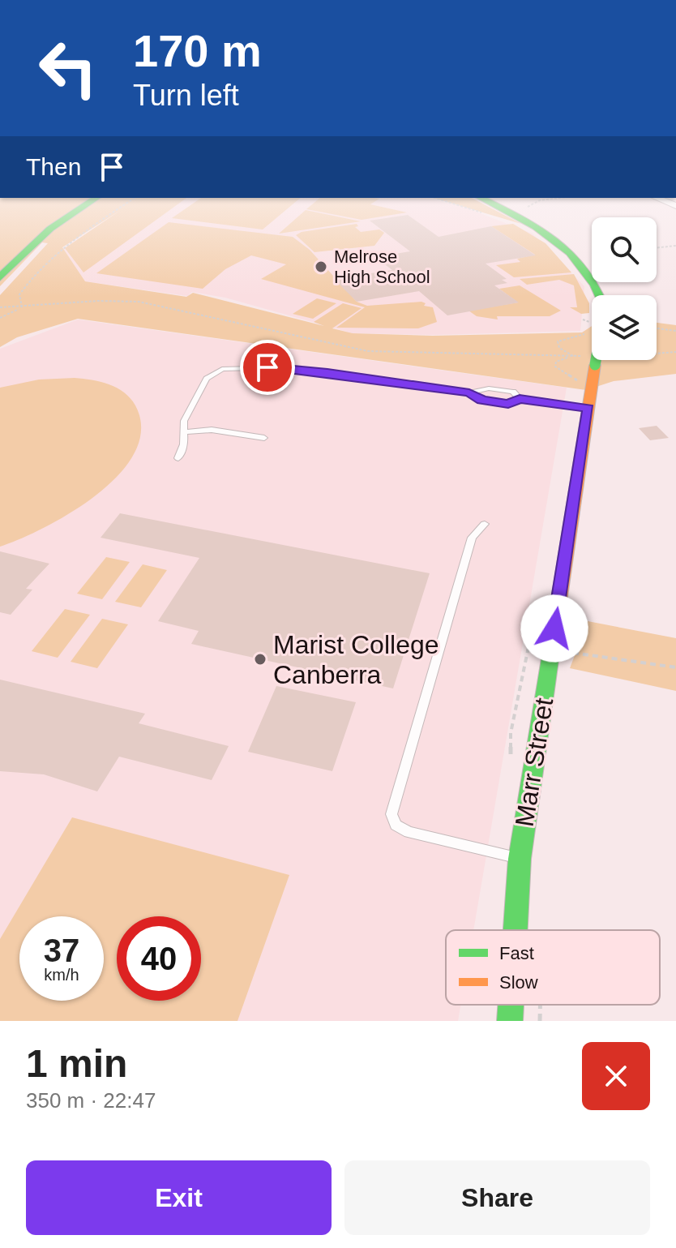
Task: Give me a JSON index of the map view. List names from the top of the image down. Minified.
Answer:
{"streets":{"street":["Marr Street"]},"places":["Melrose High School","Marist College Canberra"],"legend":["Fast","Slow"],"page":{"turn":["170 m","Turn left"],"then":"Then","speed":"37 km/h","limit":"40","heading":["1 min","350 m · 22:47"],"buttons":["Exit","Share"]}}
